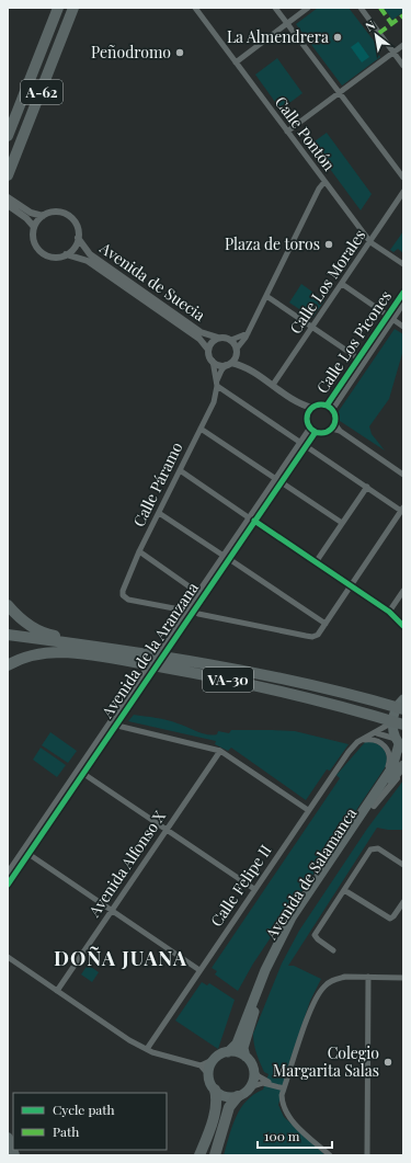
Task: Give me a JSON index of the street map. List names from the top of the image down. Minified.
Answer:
{"streets":{"highway":["A-62","VA-30","Avenida de Salamanca"],"street":["Calle Pontón","Avenida de Suecia","Calle Los Morales","Calle Los Picones","Calle Páramo","Avenida de la Aranzana","Avenida Alfonso X","Calle Felipe II"]},"crossings":[["Calle Pontón","Calle Los Morales"],["Avenida de Suecia","Calle Páramo"],["Calle Los Picones","Avenida de la Aranzana"],["VA-30","Calle Felipe II"],["Avenida de Salamanca","Calle Felipe II"]],"districts":["DOÑA JUANA"],"places":["La Almendrera","Peñodromo","Plaza de toros","Colegio Margarita Salas"],"legend":["Cycle path","Path"],"scale_bar":"100 m","north":"top left"}
